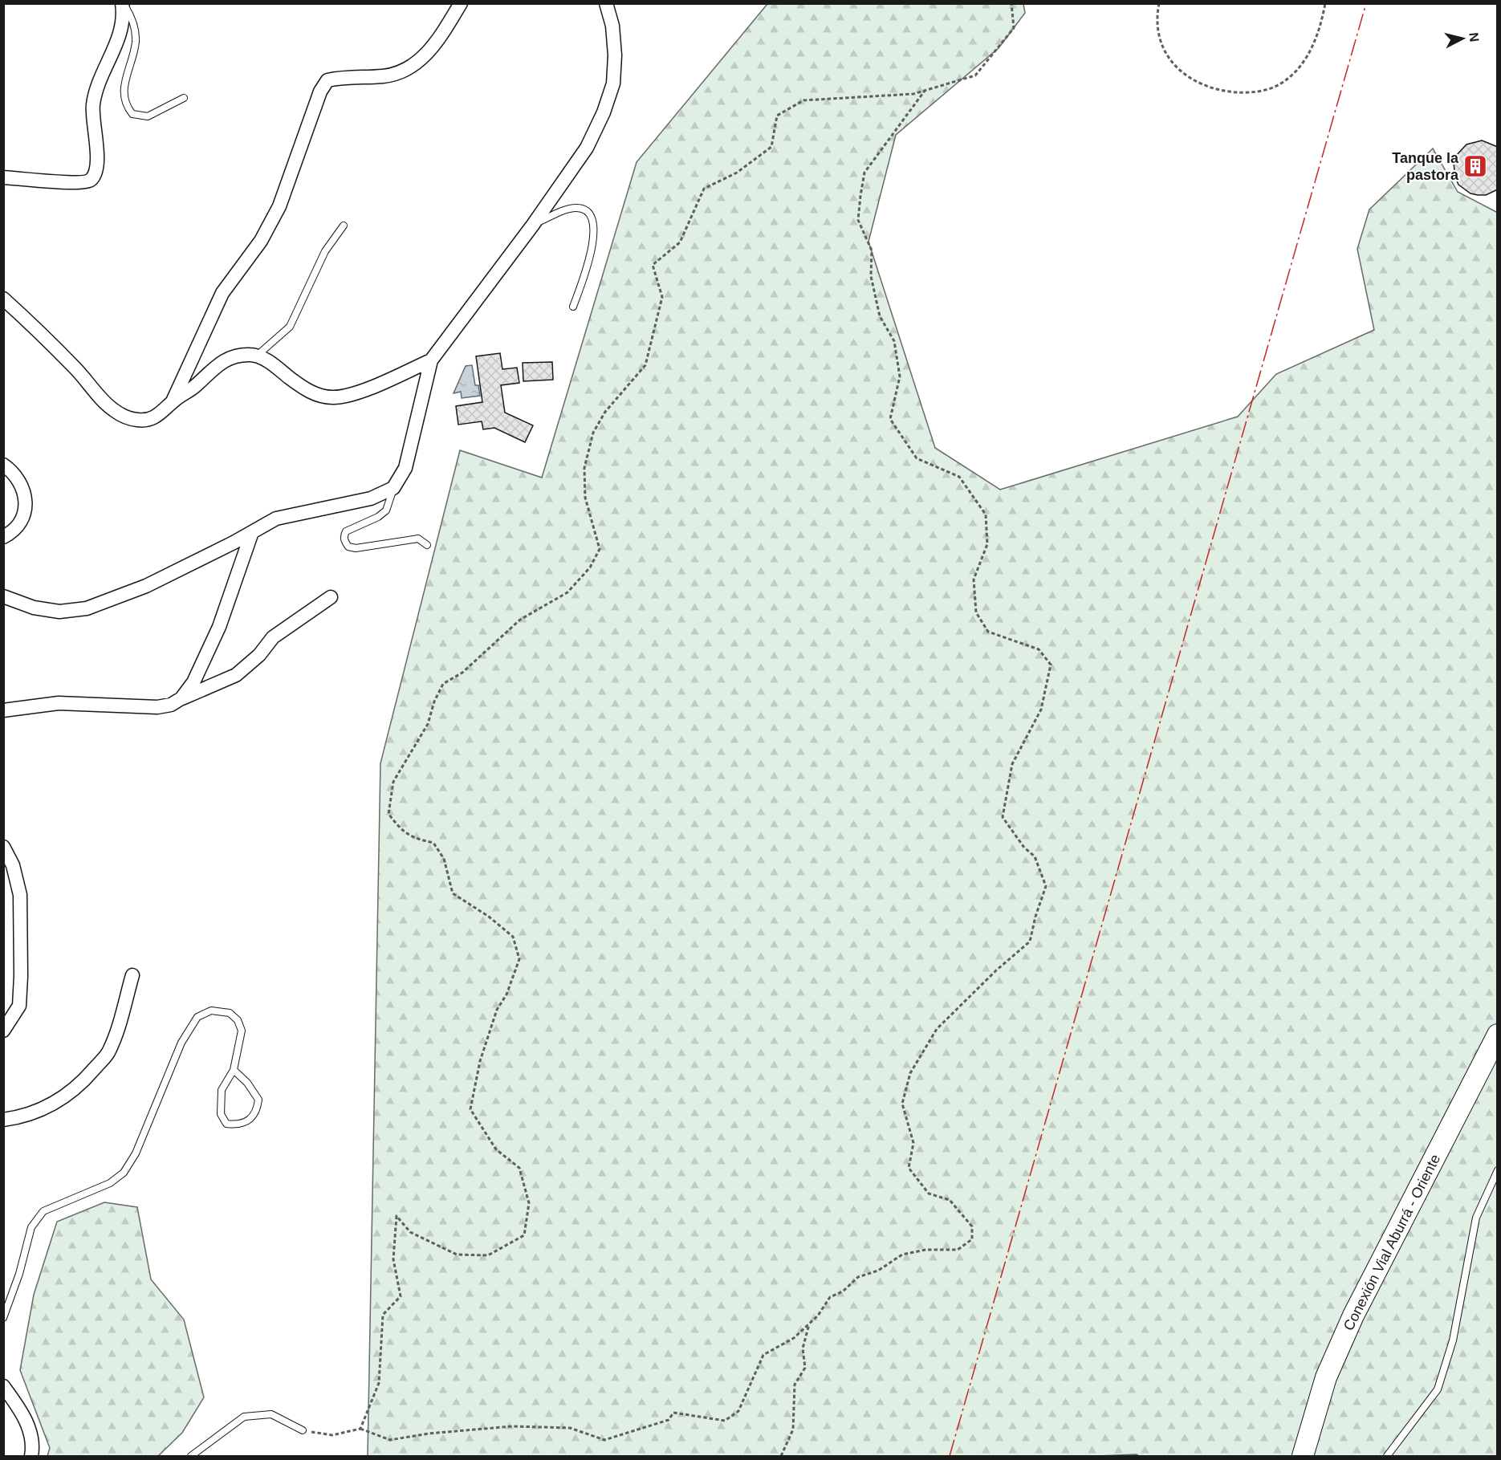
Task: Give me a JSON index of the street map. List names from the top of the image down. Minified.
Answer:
{"streets":{"main road":["Conexión Vial Aburrá - Oriente"]},"places":{"building":["Tanque la pastora"]},"north":"right"}
